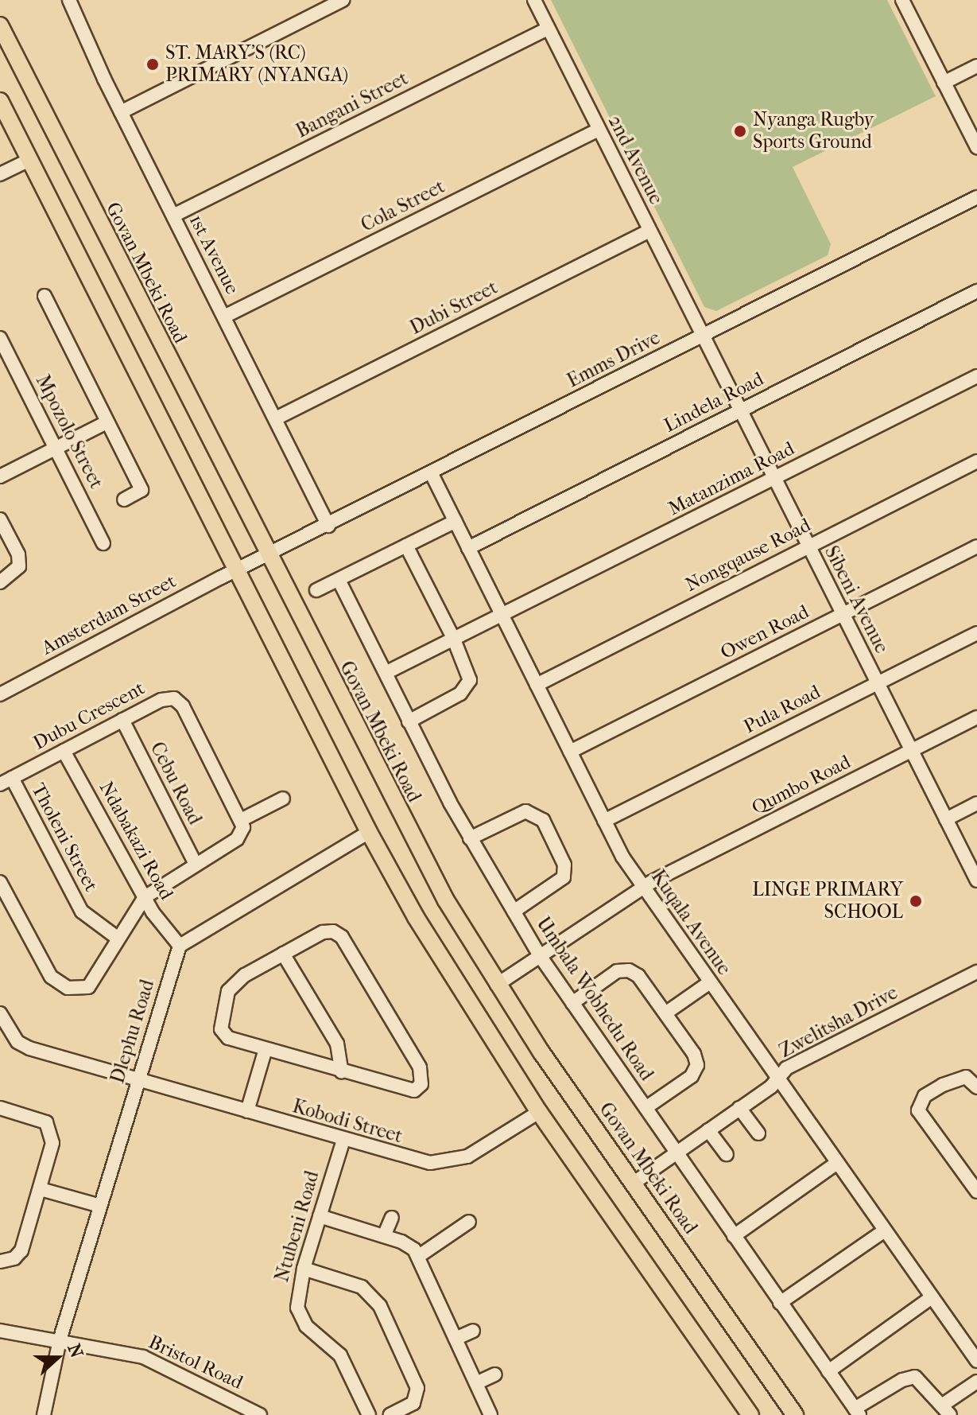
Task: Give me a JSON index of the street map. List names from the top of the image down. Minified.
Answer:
{"streets":{"main road":["Govan Mbeki Road"],"street":["Bangani Street","2nd Avenue","Cola Street","1st Avenue","Dubi Street","Emms Drive","Lindela Road","Mpozolo Street","Matanzima Road","Nongqause Road","Sibeni Avenue","Amsterdam Street","Owen Road","Pula Road","Dubu Crescent","Cebu Road","Qumbo Road","Tholeni Street","Ndabakazi Road","Kuqala Avenue","Umbala Wobhedu Road","Zwelitsha Drive","Dlephu Road","Kobodi Street","Ntubeni Road","Bristol Road"]},"crossings":[["Bangani Street","2nd Avenue"],["Bangani Street","1st Avenue"],["2nd Avenue","Cola Street"],["2nd Avenue","Dubi Street"],["2nd Avenue","Emms Drive"],["2nd Avenue","Sibeni Avenue"],["Cola Street","1st Avenue"],["1st Avenue","Dubi Street"],["1st Avenue","Emms Drive"],["Govan Mbeki Road","Emms Drive"],["Govan Mbeki Road","Amsterdam Street"],["Govan Mbeki Road","Qumbo Road"],["Govan Mbeki Road","Zwelitsha Drive"],["Emms Drive","Sibeni Avenue"],["Emms Drive","Amsterdam Street"],["Emms Drive","Kuqala Avenue"],["Lindela Road","Sibeni Avenue"],["Lindela Road","Kuqala Avenue"],["Matanzima Road","Sibeni Avenue"],["Matanzima Road","Kuqala Avenue"],["Matanzima Road","Umbala Wobhedu Road"],["Nongqause Road","Sibeni Avenue"],["Nongqause Road","Kuqala Avenue"],["Sibeni Avenue","Owen Road"],["Sibeni Avenue","Pula Road"],["Sibeni Avenue","Qumbo Road"],["Owen Road","Kuqala Avenue"],["Pula Road","Kuqala Avenue"],["Dubu Crescent","Cebu Road"],["Dubu Crescent","Tholeni Street"],["Dubu Crescent","Ndabakazi Road"],["Qumbo Road","Kuqala Avenue"],["Qumbo Road","Umbala Wobhedu Road"],["Ndabakazi Road","Dlephu Road"],["Kuqala Avenue","Zwelitsha Drive"],["Umbala Wobhedu Road","Zwelitsha Drive"],["Dlephu Road","Kobodi Street"],["Dlephu Road","Bristol Road"],["Kobodi Street","Ntubeni Road"]],"places":["ST. MARY'S (RC) PRIMARY (NYANGA)","Nyanga Rugby Sports Ground","LINGE PRIMARY SCHOOL"],"north":"right"}
